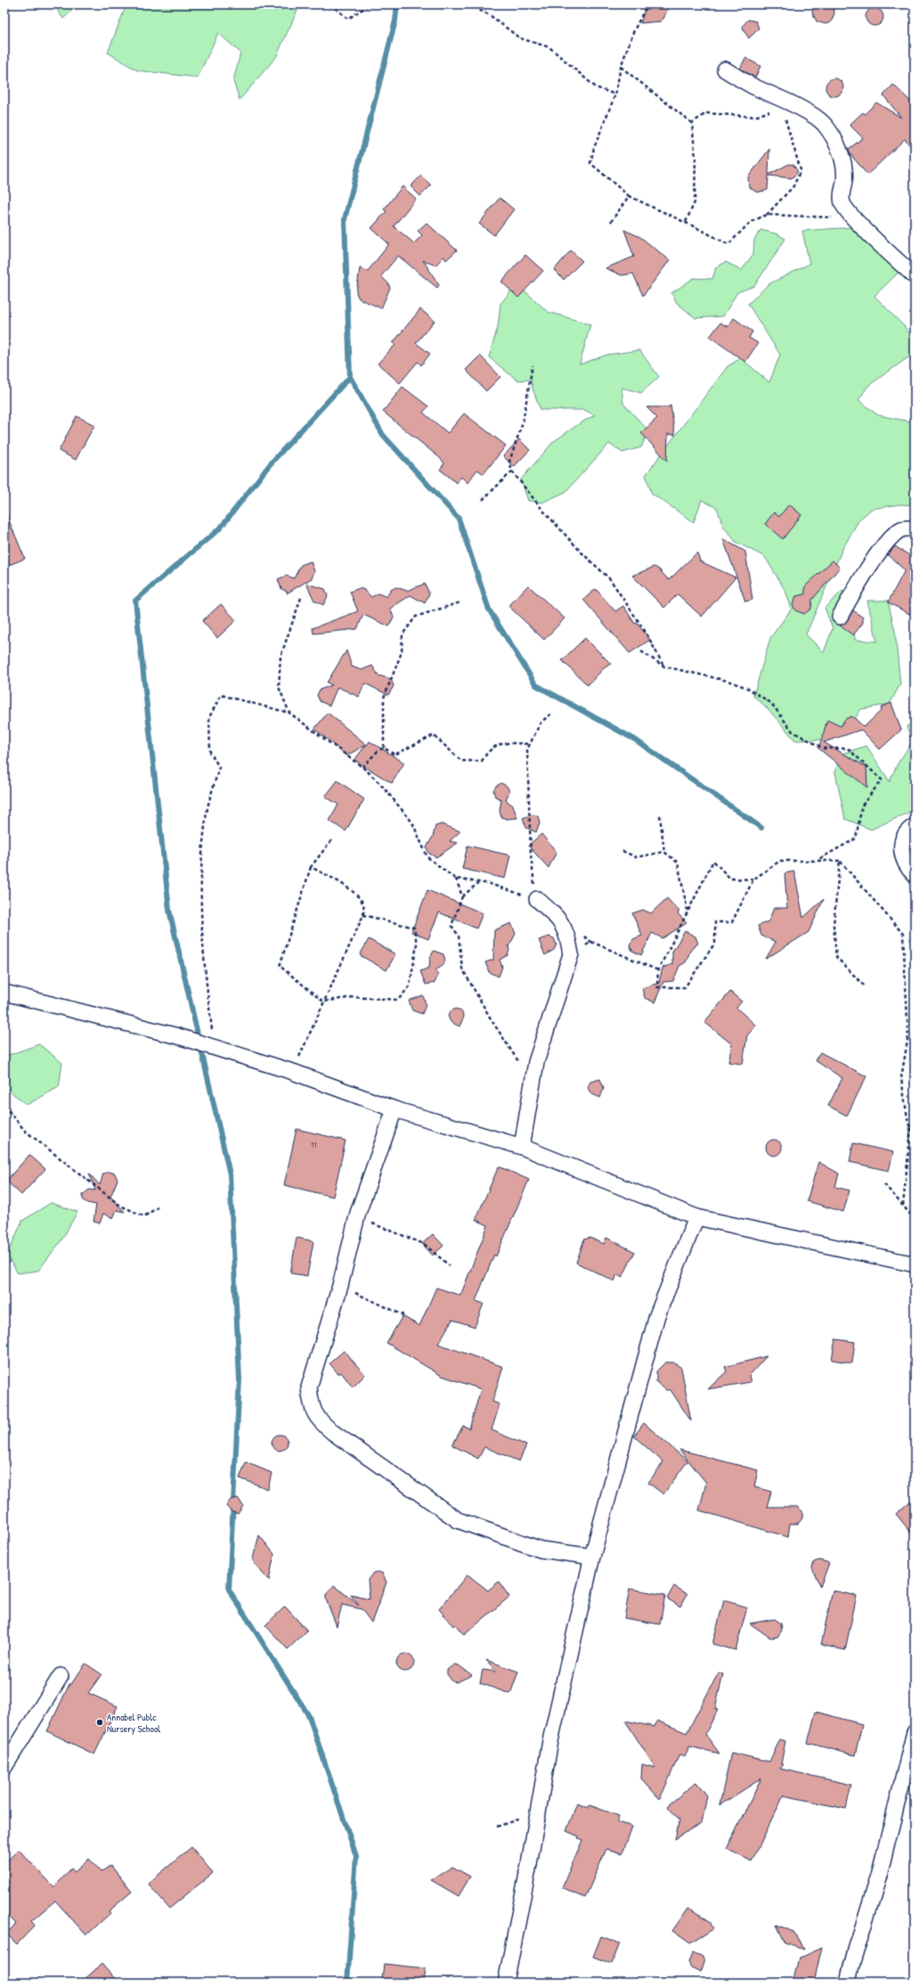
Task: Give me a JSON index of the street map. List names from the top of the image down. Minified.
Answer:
{"places":["Annabel Publc Nursery School"],"house_numbers":["11"]}
